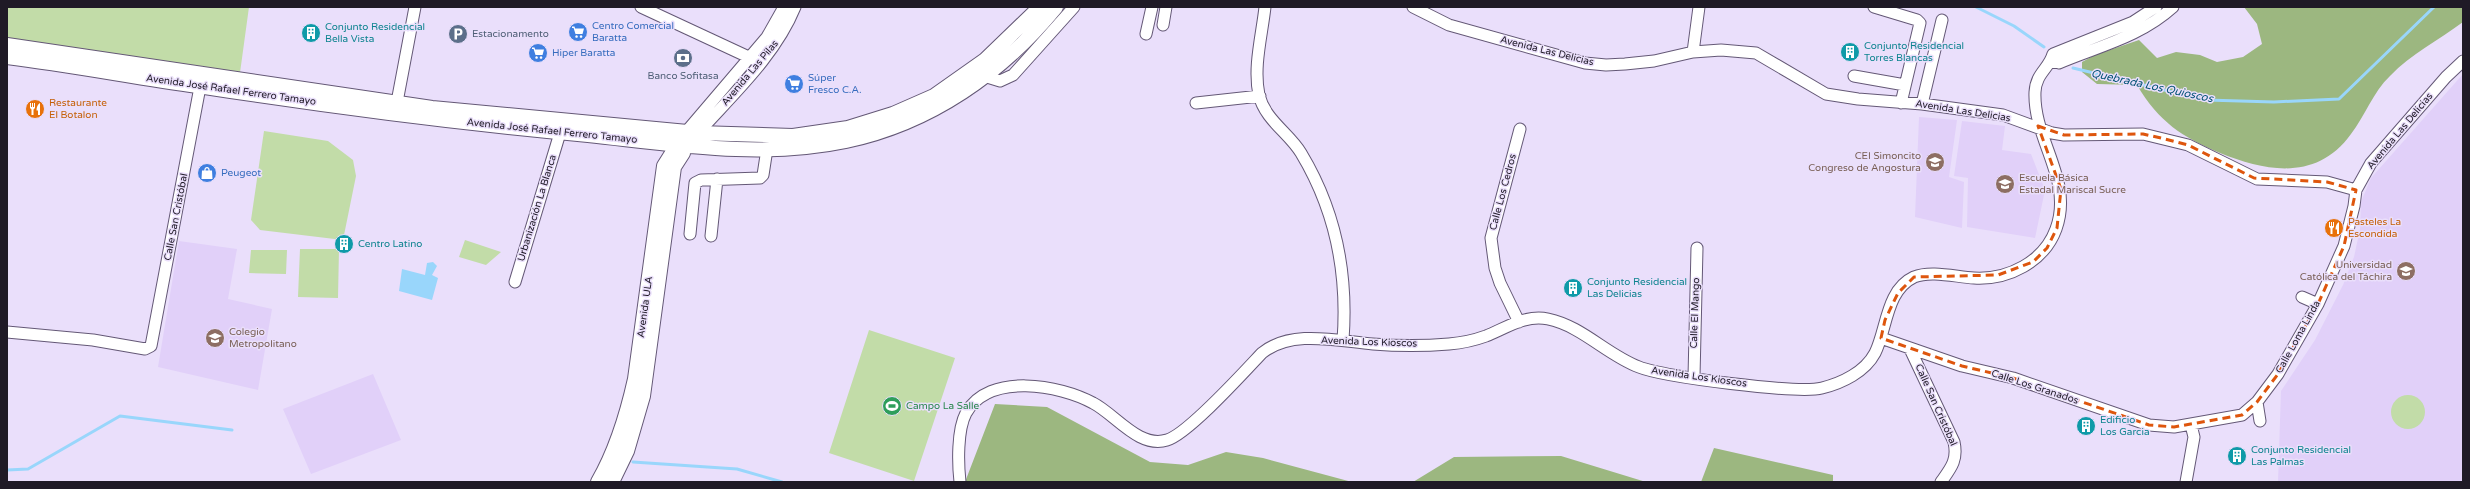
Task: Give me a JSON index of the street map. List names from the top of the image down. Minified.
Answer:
{"streets":{"street":["Avenida Las Delicias","Avenida Las Pilas","Avenida José Rafael Ferrero Tamayo","Calle Los Cedros","Urbanización La Blanca","Calle San Cristóbal","Avenida ULA","Calle El Mango","Calle Loma Linda","Avenida Los Kioscos","Calle Los Granados"]},"crossings":[["Avenida Las Delicias","Calle Loma Linda"],["Avenida Las Delicias","Avenida Los Kioscos"],["Avenida Las Pilas","Avenida José Rafael Ferrero Tamayo"],["Avenida Las Pilas","Avenida ULA"],["Avenida José Rafael Ferrero Tamayo","Urbanización La Blanca"],["Avenida José Rafael Ferrero Tamayo","Calle San Cristóbal"],["Avenida José Rafael Ferrero Tamayo","Avenida ULA"],["Calle Los Cedros","Avenida Los Kioscos"],["Calle San Cristóbal","Calle Los Granados"],["Calle El Mango","Avenida Los Kioscos"],["Calle Loma Linda","Calle Los Granados"],["Avenida Los Kioscos","Calle Los Granados"]],"water":["Quebrada Los Quioscos"],"places":{"supermarket":["Centro Comercial Baratta","Hiper Baratta","Súper Fresco C.A."],"building":["Conjunto Residencial Bella Vista","Conjunto Residencial Torres Blancas","Centro Latino","Conjunto Residencial Las Delicias","Edificio Los Garcia","Conjunto Residencial Las Palmas"],"parking":["Estacionamento"],"bank":["Banco Sofitasa"],"restaurant":["Restaurante El Botalon","Pasteles La Escondida"],"school or university":["CEI Simoncito Congreso de Angostura","Escuela Básica Estadal Mariscal Sucre","Universidad Católica del Táchira","Colegio Metropolitano"],"shop":["Peugeot"],"sports":["Campo La Salle"]}}
